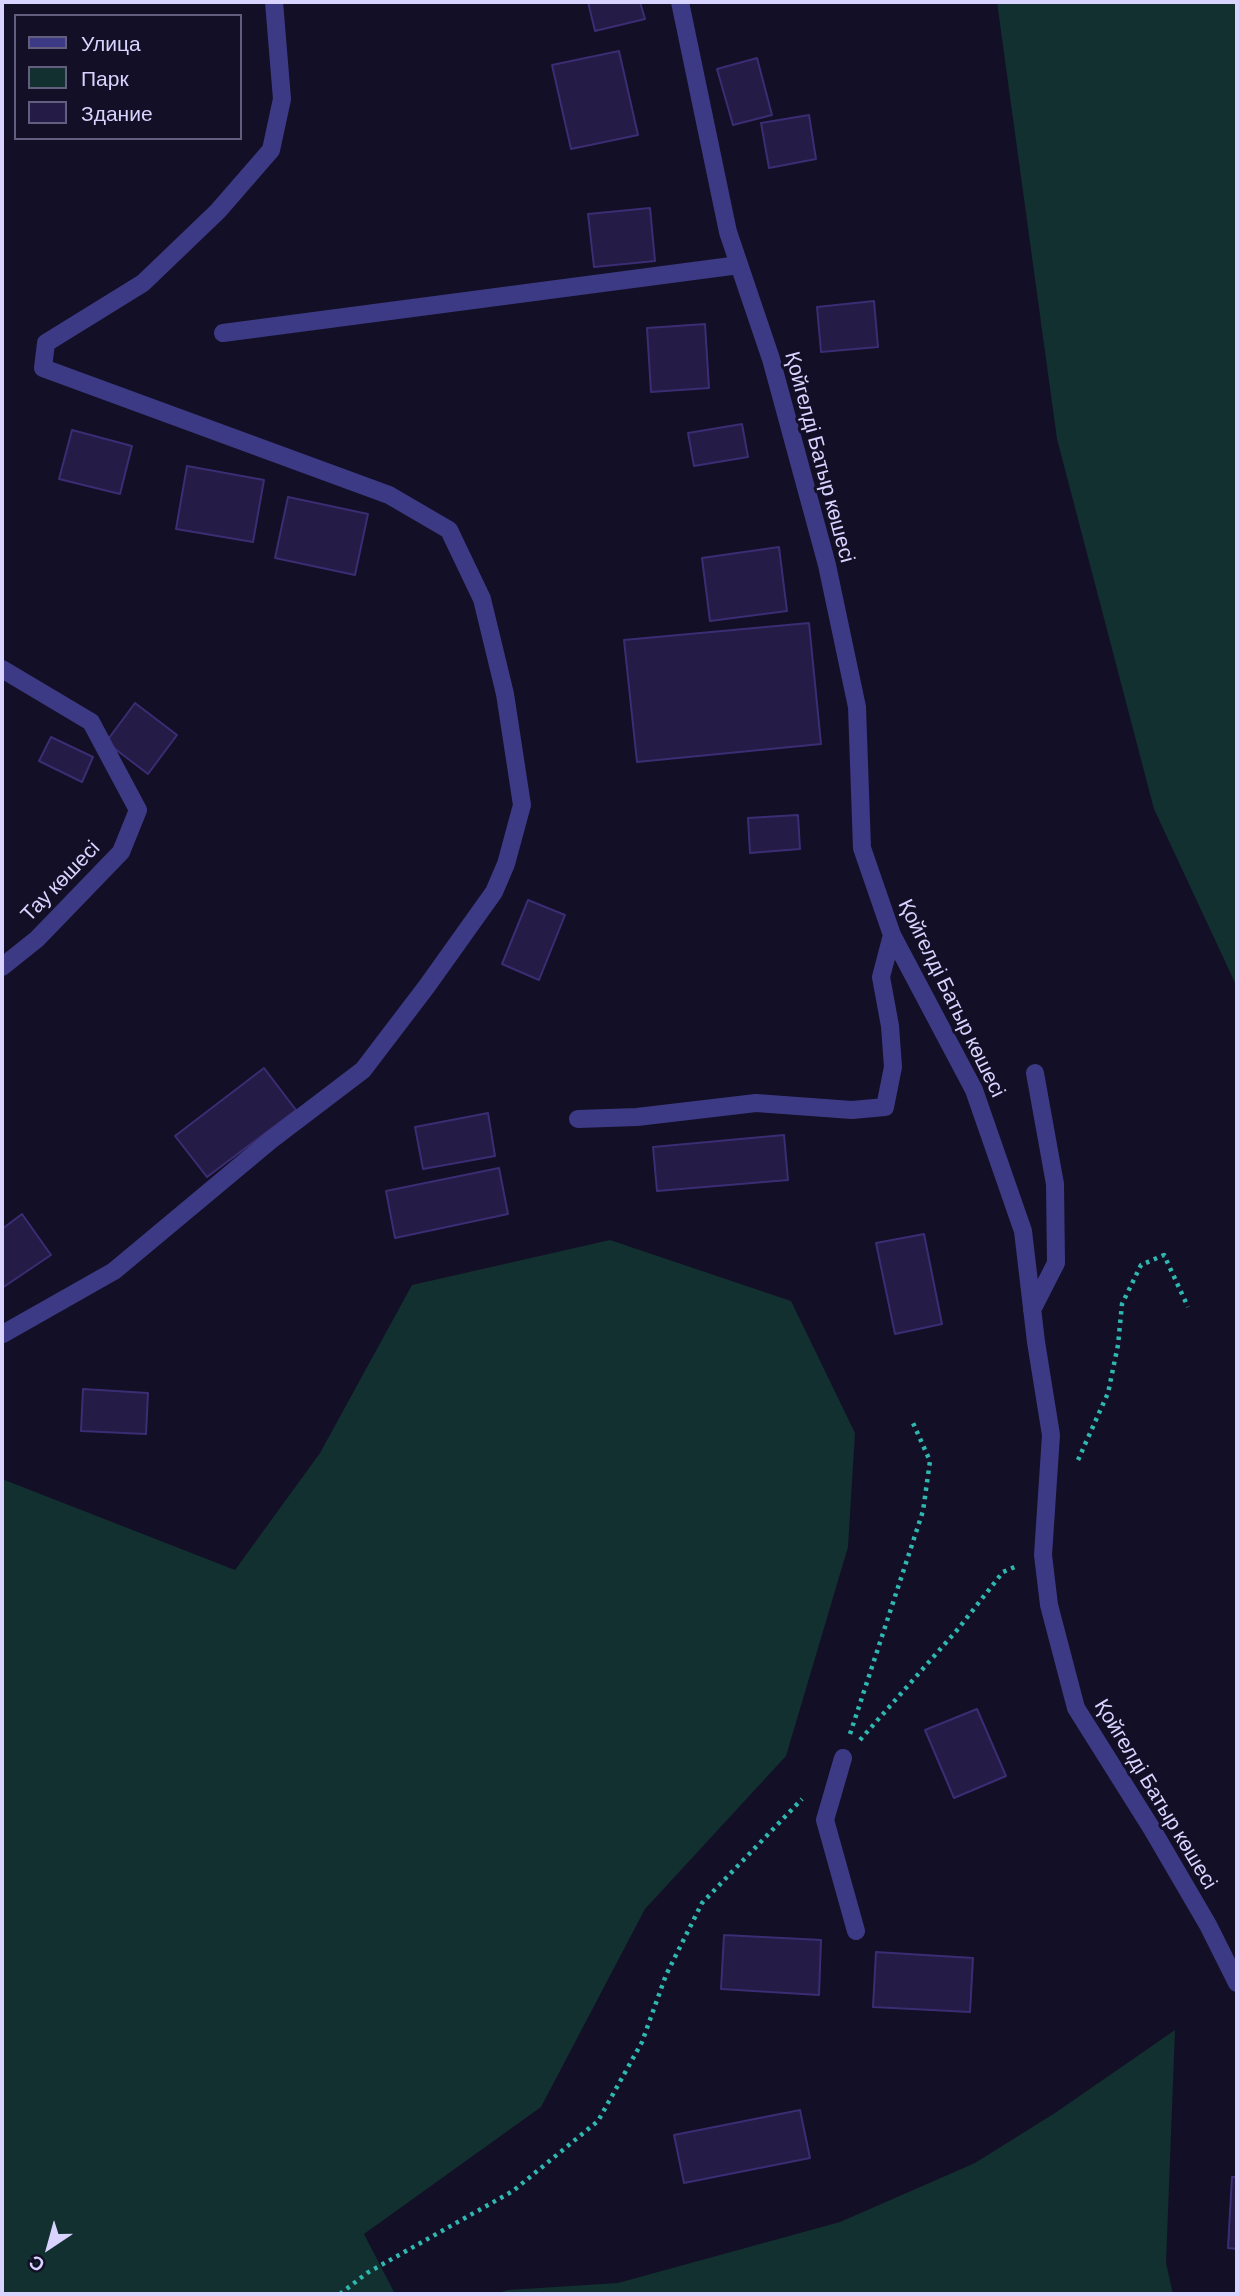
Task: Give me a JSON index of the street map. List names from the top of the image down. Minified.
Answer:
{"streets":{"street":["Қойгелді Батыр көшесі","Тау көшесі"]},"legend":["Улица","Парк","Здание"],"north":"bottom left"}
